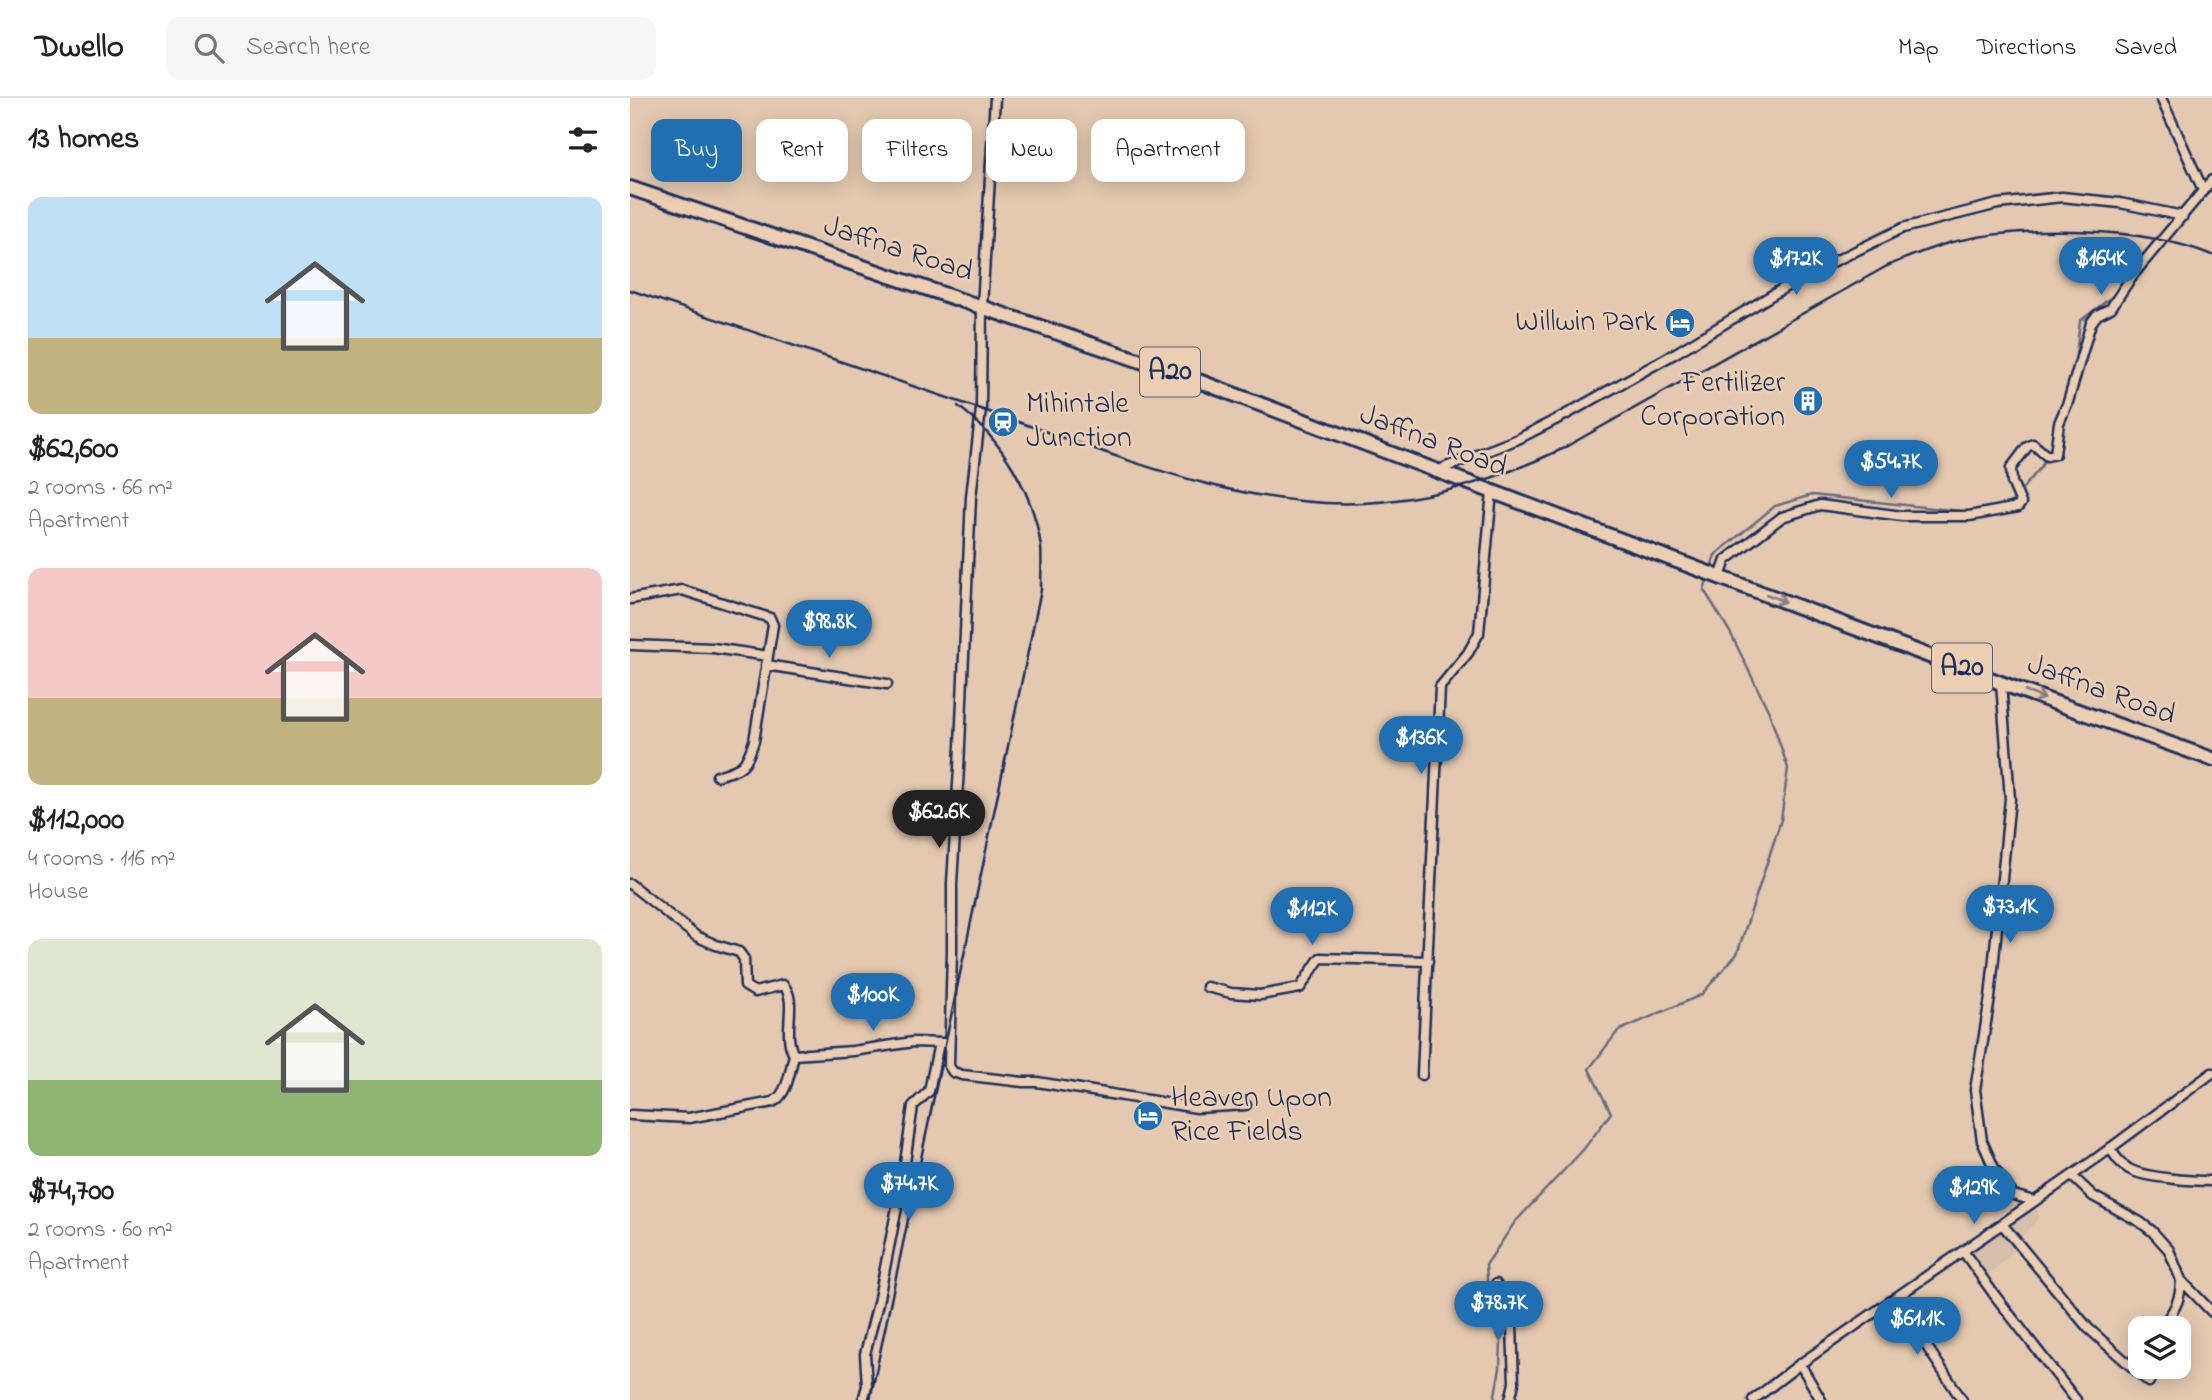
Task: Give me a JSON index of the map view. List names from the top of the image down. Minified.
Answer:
{"streets":{"highway":["Jaffna Road","A20"]},"places":{"hotel":["Willwin Park","Heaven Upon Rice Fields"],"building":["Fertilizer Corporation"],"station":["Mihintale Junction"]},"page":{"header":"Dwello","search":"Search here","nav":["Map","Directions","Saved"],"heading":"13 homes","chip":["Buy","Rent","Filters","New","Apartment"],"list":[{"name":"$62,600","note":"2 rooms · 66 m² · Apartment"},{"name":"$112,000","note":"4 rooms · 116 m² · House"},{"name":"$74,700","note":"2 rooms · 60 m² · Apartment"}],"price":["$172K","$164K","$54.7K","$98.8K","$136K","$62.6K","$73.1K","$112K","$100K","$74.7K","$129K","$78.7K","$61.1K"]}}
